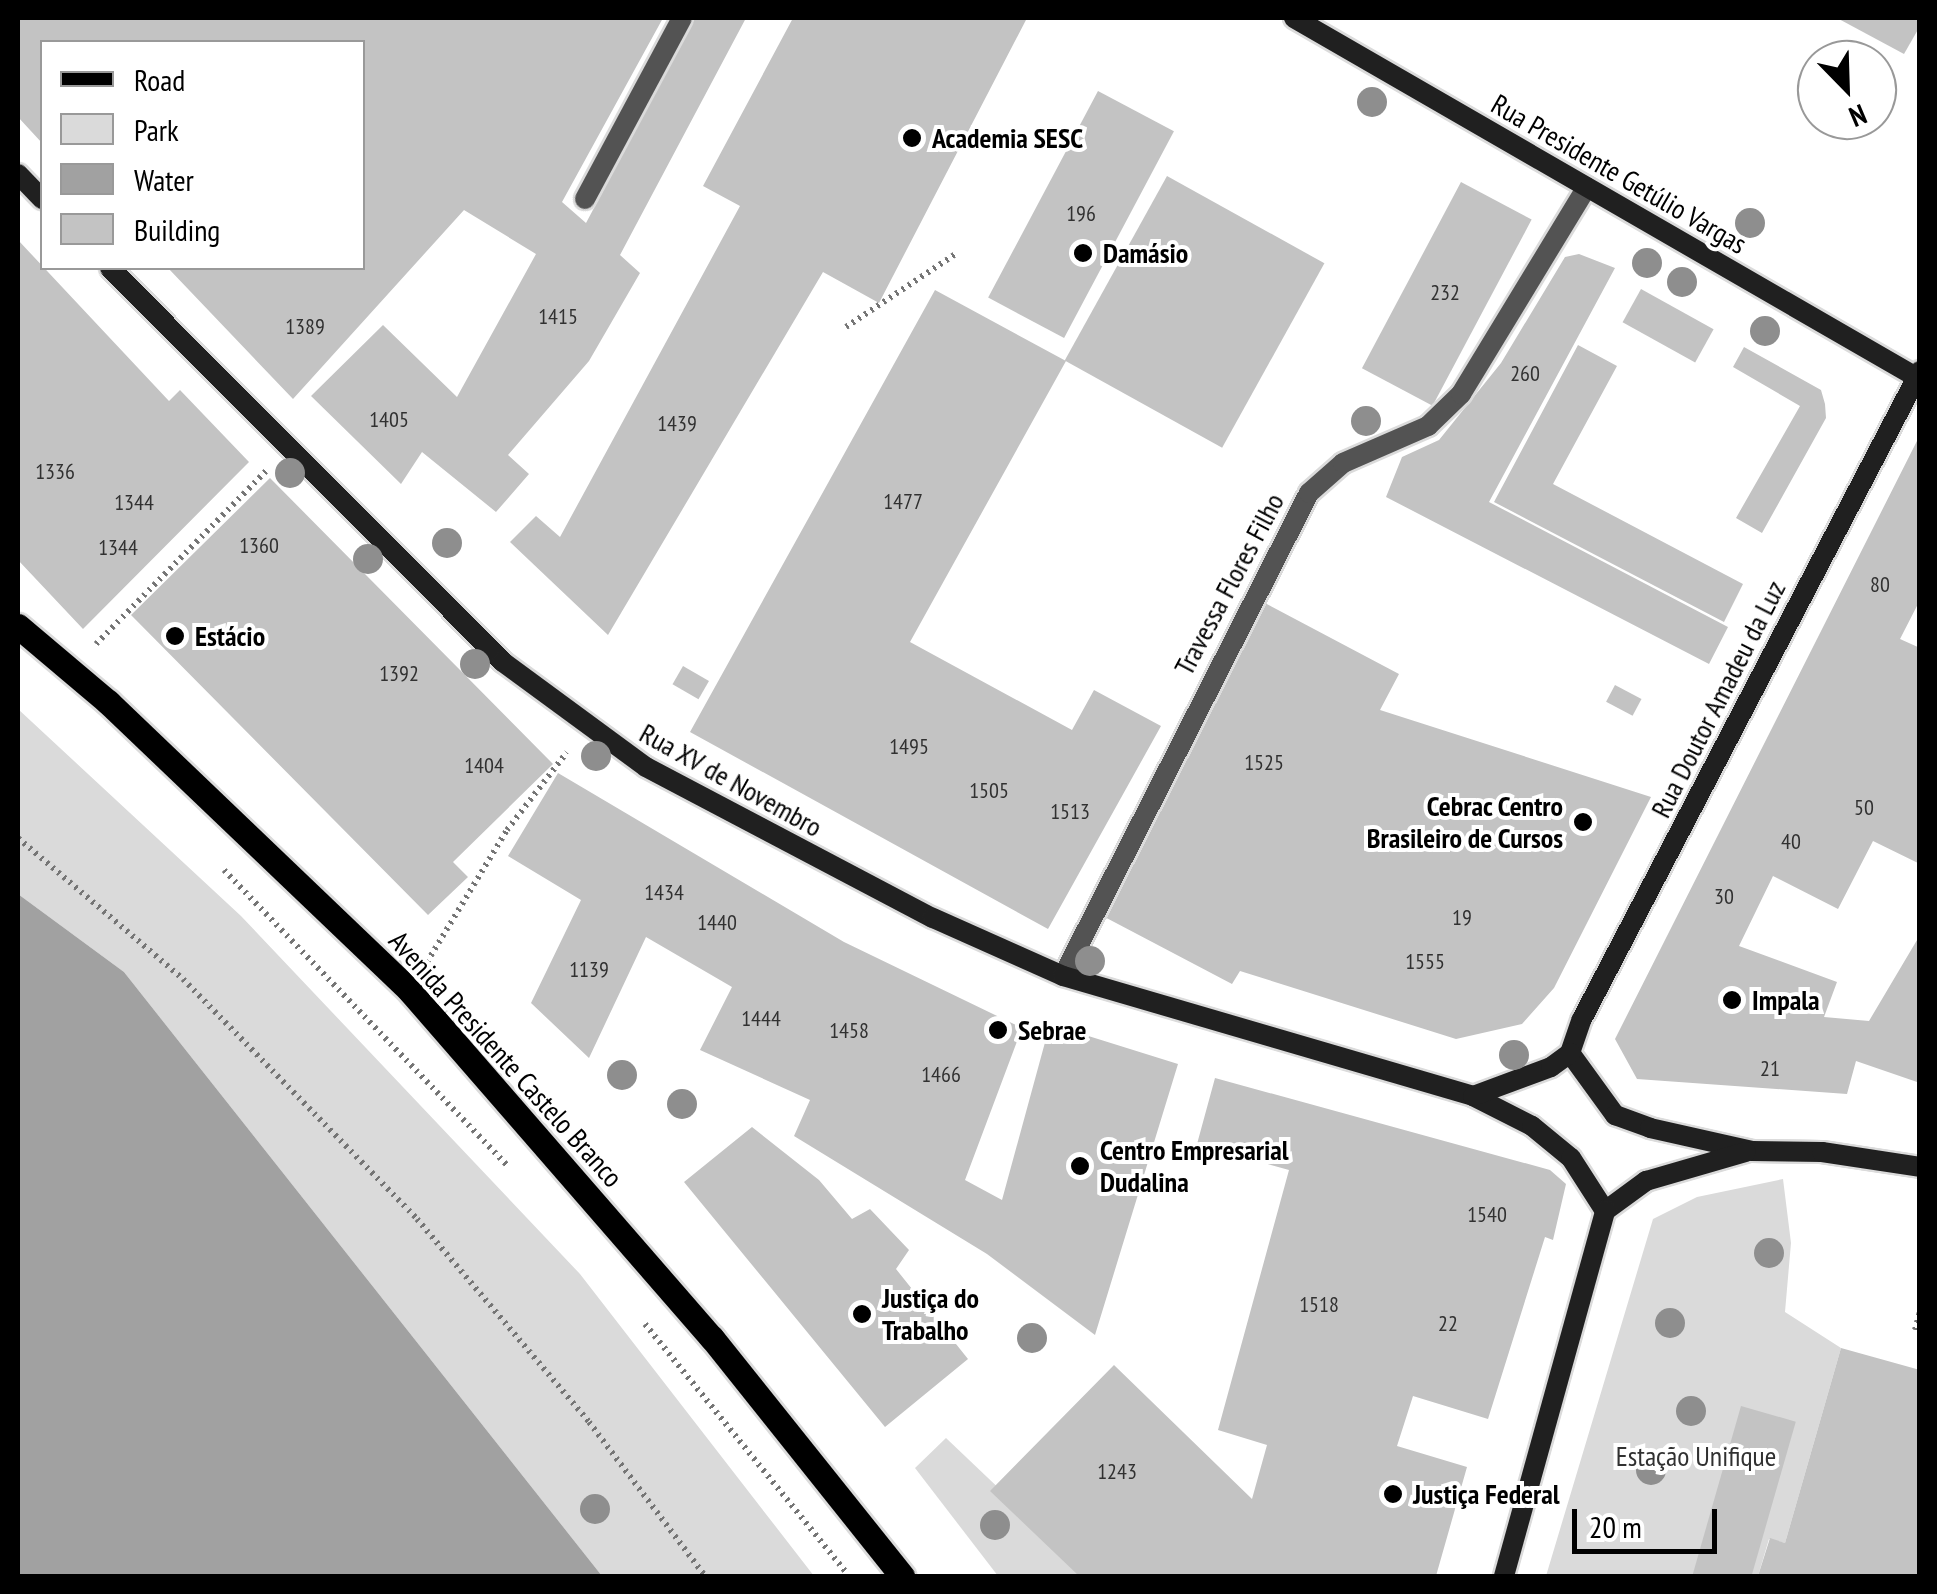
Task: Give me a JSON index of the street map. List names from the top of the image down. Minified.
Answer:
{"streets":{"main road":["Avenida Presidente Castelo Branco"],"street":["Rua Presidente Getúlio Vargas","Rua Doutor Amadeu da Luz","Rua XV de Novembro"],"lane":["Travessa Flores Filho"]},"crossings":[["Rua Presidente Getúlio Vargas","Travessa Flores Filho"],["Rua Presidente Getúlio Vargas","Rua Doutor Amadeu da Luz"],["Travessa Flores Filho","Rua XV de Novembro"]],"parks":["Estação Unifique"],"places":["Academia SESC","Damásio","Estácio","Cebrac Centro Brasileiro de Cursos","Impala","Sebrae","Centro Empresarial Dudalina","Justiça do Trabalho","Justiça Federal"],"house_numbers":["196","232","1415","1389","260","1405","1439","1336","1477","1344","1360","1344","80","1392","1495","1525","1404","1505","50","1513","40","1434","30","19","1440","1555","1139","1444","1458","21","1466","1540","1518","22","1243"],"legend":["Road","Park","Water","Building"],"scale_bar":"20 m","north":"bottom right"}
